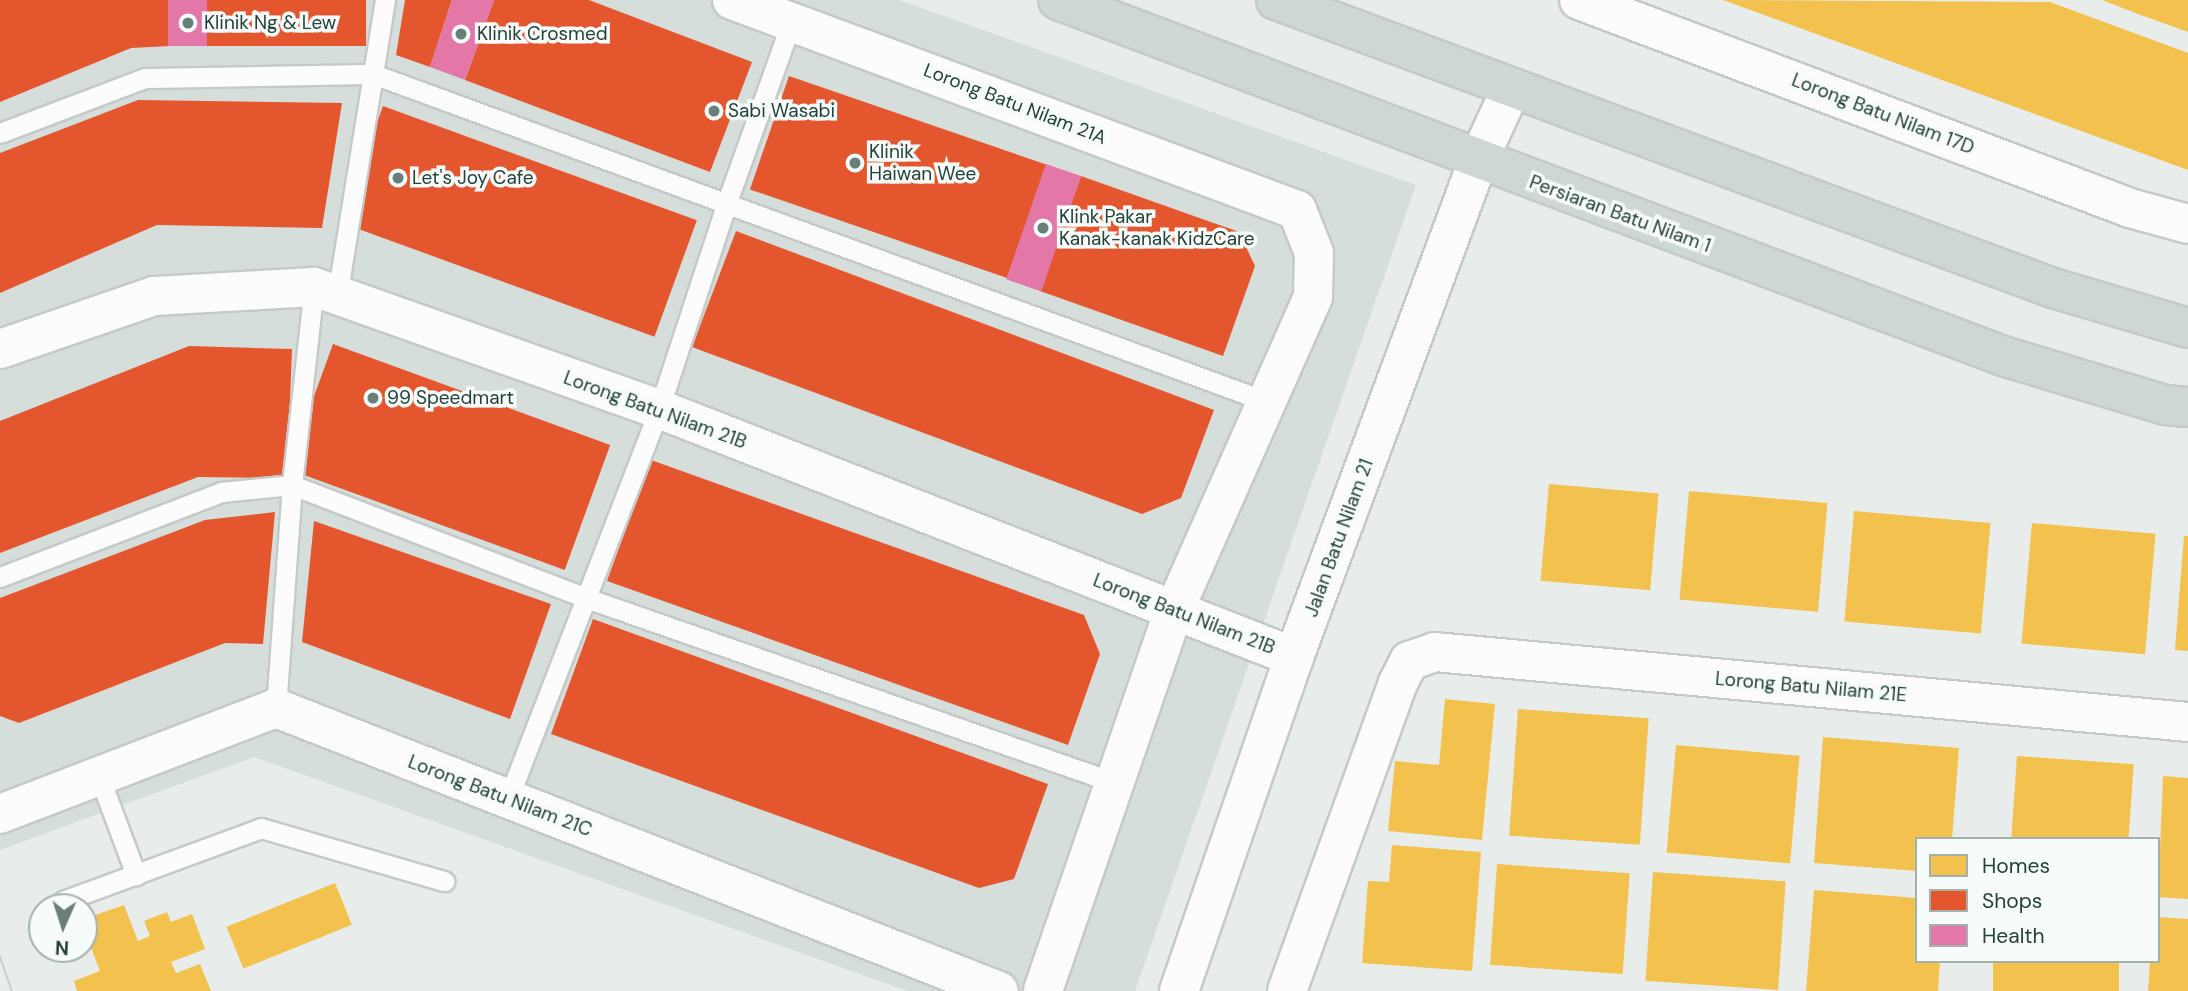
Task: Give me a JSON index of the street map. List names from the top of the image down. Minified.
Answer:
{"streets":{"main road":["Persiaran Batu Nilam 1"],"street":["Lorong Batu Nilam 21A","Lorong Batu Nilam 17D","Lorong Batu Nilam 21B","Jalan Batu Nilam 21","Lorong Batu Nilam 21E","Lorong Batu Nilam 21C"]},"crossings":[["Persiaran Batu Nilam 1","Jalan Batu Nilam 21"],["Lorong Batu Nilam 21B","Jalan Batu Nilam 21"]],"places":["Klinik Ng & Lew","Klinik Crosmed","Sabi Wasabi","Klinik Haiwan Wee","Let's Joy Cafe","Klink Pakar Kanak-kanak KidzCare","99 Speedmart"],"legend":["Homes","Shops","Health"],"north":"bottom"}
